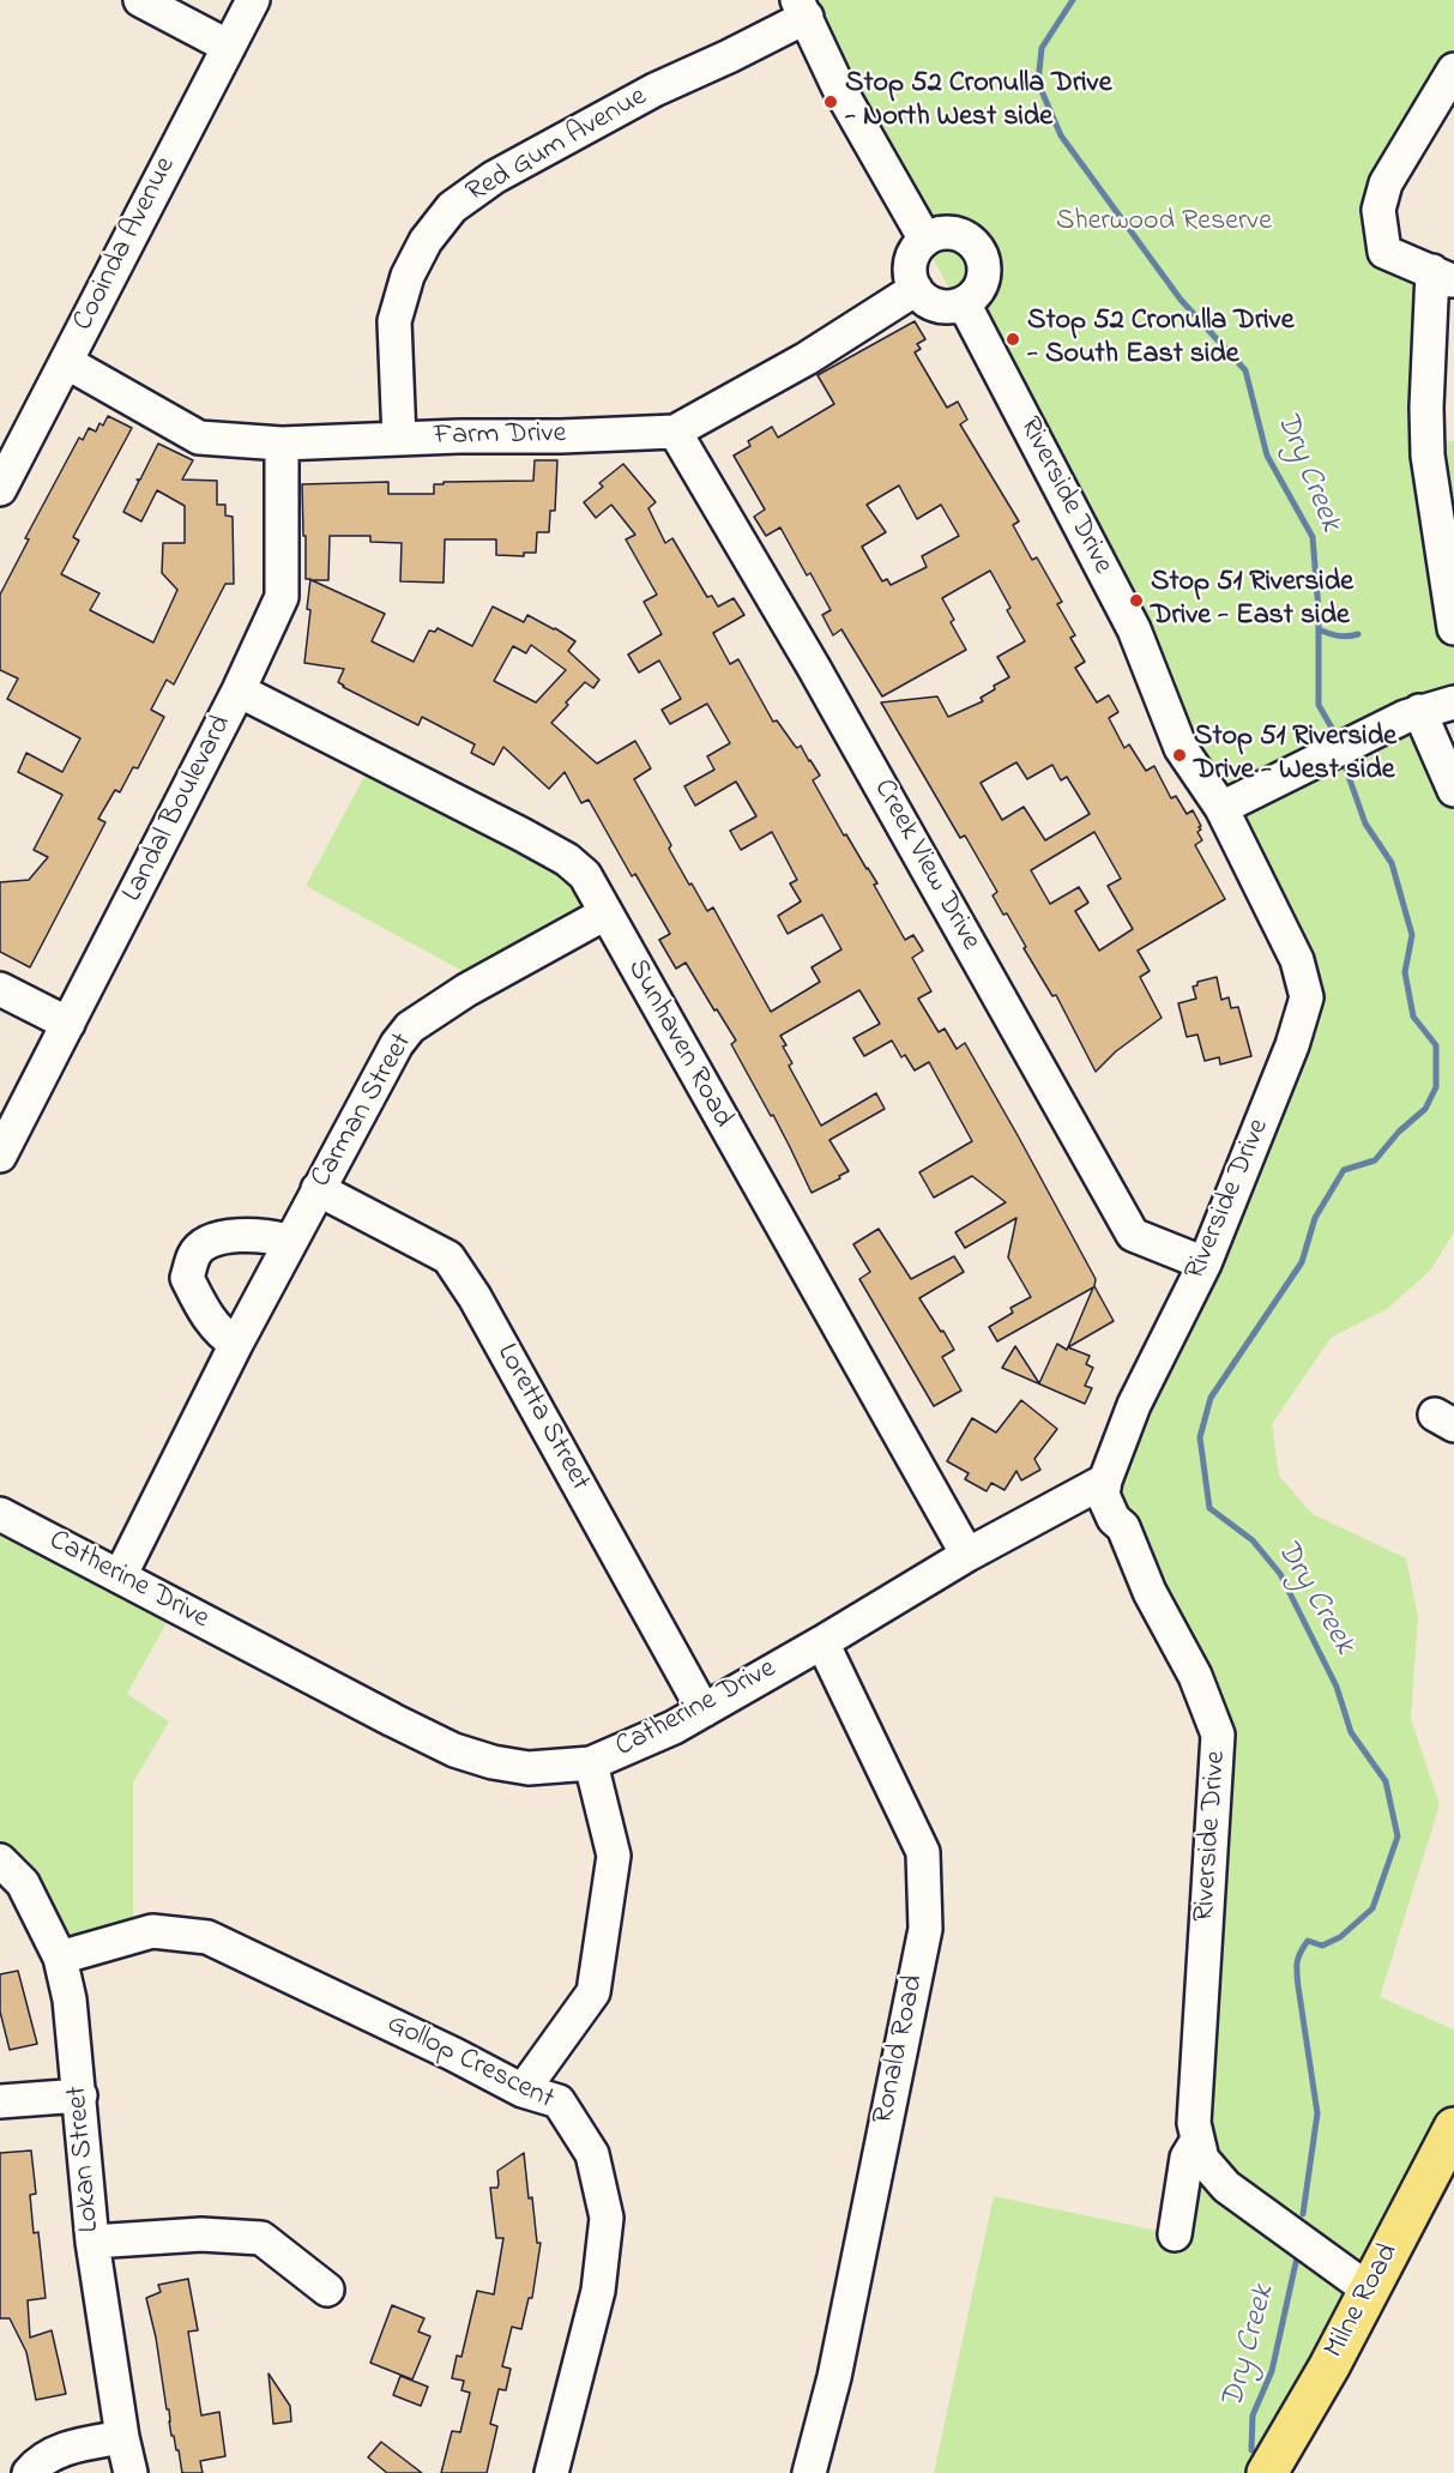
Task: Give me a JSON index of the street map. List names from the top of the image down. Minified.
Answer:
{"streets":{"main road":["Milne Road"],"street":["Red Gum Avenue","Cooinda Avenue","Farm Drive","Riverside Drive","Landal Boulevard","Creek View Drive","Sunhaven Road","Carman Street","Loretta Street","Catherine Drive","Ronald Road","Gollop Crescent","Lokan Street"]},"crossings":[["Red Gum Avenue","Farm Drive"],["Cooinda Avenue","Farm Drive"],["Farm Drive","Riverside Drive"],["Farm Drive","Landal Boulevard"],["Farm Drive","Creek View Drive"],["Riverside Drive","Creek View Drive"],["Riverside Drive","Catherine Drive"],["Riverside Drive","Milne Road"],["Landal Boulevard","Sunhaven Road"],["Sunhaven Road","Carman Street"],["Sunhaven Road","Catherine Drive"],["Carman Street","Loretta Street"],["Carman Street","Catherine Drive"],["Loretta Street","Catherine Drive"],["Catherine Drive","Ronald Road"],["Gollop Crescent","Lokan Street"]],"water":["Dry Creek"],"parks":["Sherwood Reserve"],"places":["Stop 52 Cronulla Drive - North West side","Stop 52 Cronulla Drive - South East side","Stop 51 Riverside Drive - East side","Stop 51 Riverside Drive - West side"]}
